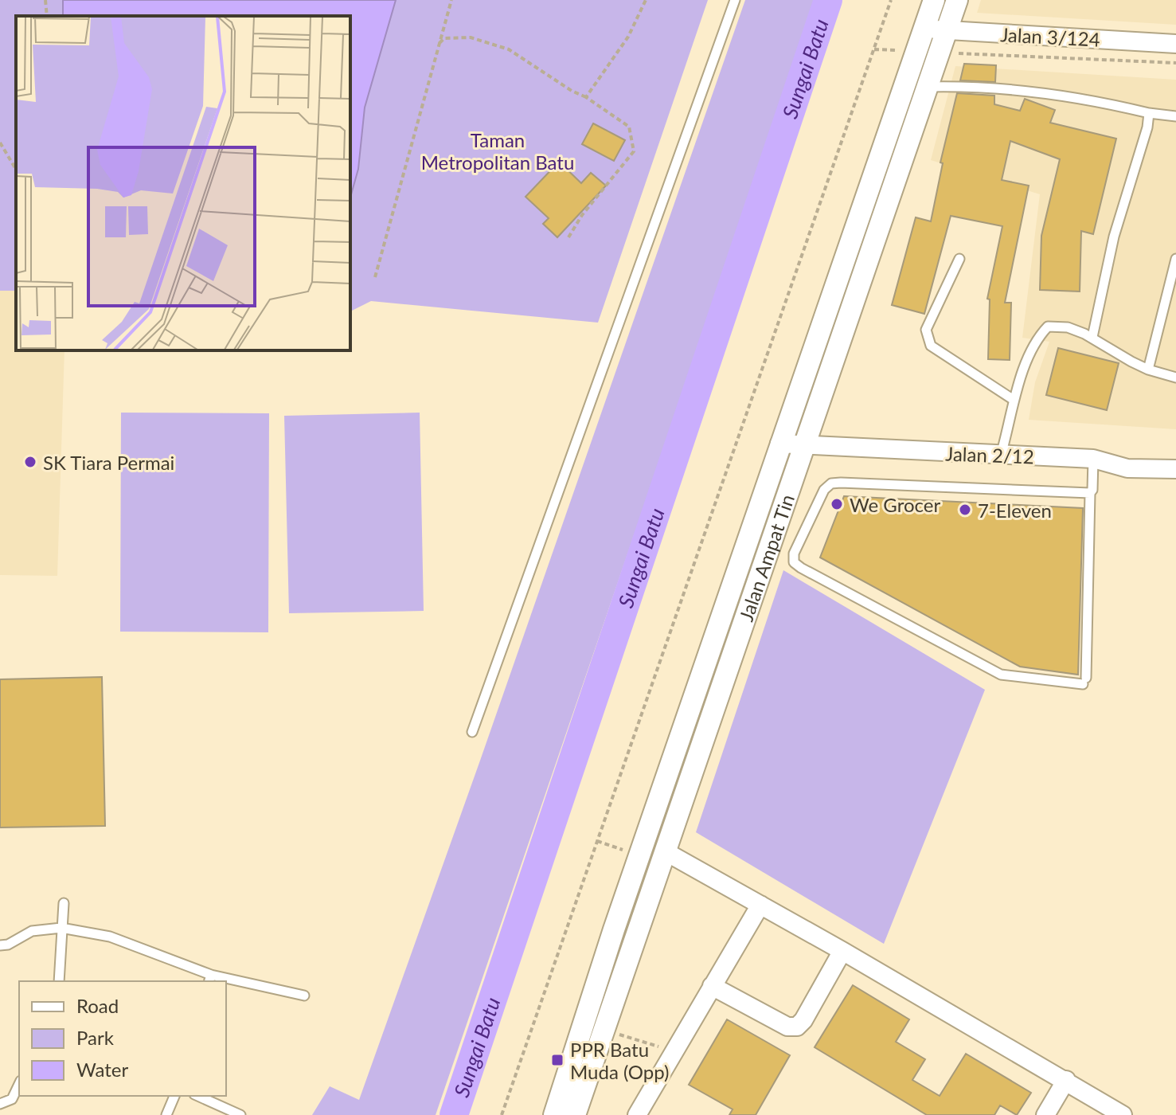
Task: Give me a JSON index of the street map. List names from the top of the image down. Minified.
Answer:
{"streets":{"street":["Jalan 3/124","Jalan 2/12","Jalan Ampat Tin"]},"crossings":[["Jalan 3/124","Jalan Ampat Tin"],["Jalan 2/12","Jalan Ampat Tin"]],"water":["Sungai Batu"],"parks":["Taman Metropolitan Batu"],"places":{"other":["SK Tiara Permai","We Grocer","7-Eleven"],"transit":["PPR Batu Muda (Opp)"]},"legend":["Road","Park","Water"]}
